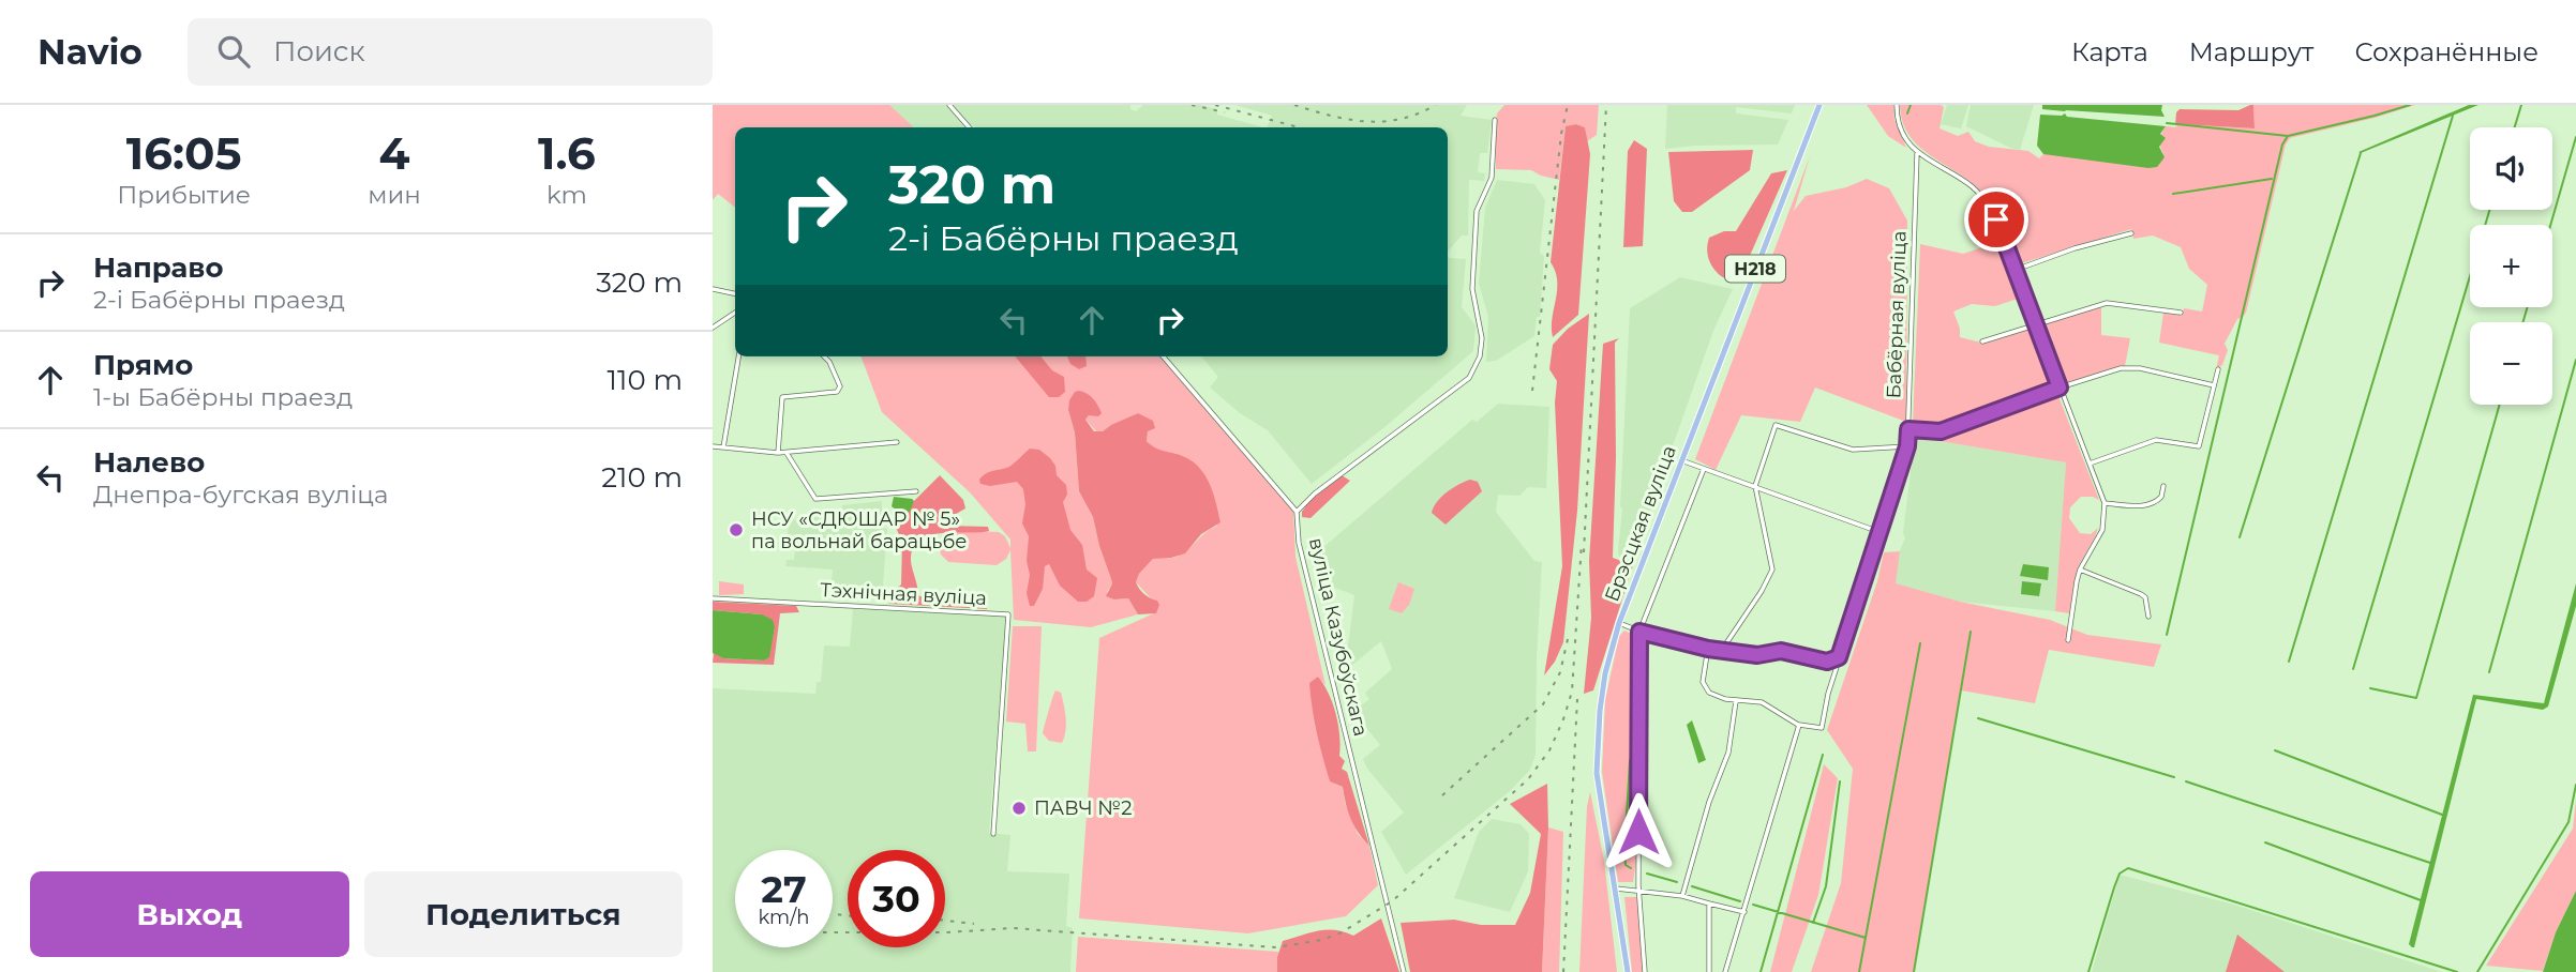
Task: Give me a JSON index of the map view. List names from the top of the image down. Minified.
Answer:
{"streets":{"main road":["Н218","Брэсцкая вуліца"],"street":["Бабёрная вуліца","Тэхнічная вуліца","вуліца Казубоўскага"]},"places":["НСУ «СДЮШАР № 5» па вольнай барацьбе","ПАВЧ №2"],"page":{"header":"Navio","search":"Поиск","nav":["Карта","Маршрут","Сохранённые"],"eta":["16:05","Прибытие","4","мин","1.6","km"],"map_buttons":["+","−"],"turn":["320 m","2-і Бабёрны праезд"],"list":[{"name":"Направо","note":"2-і Бабёрны праезд","value":"320 m"},{"name":"Прямо","note":"1-ы Бабёрны праезд","value":"110 m"},{"name":"Налево","note":"Днепра-бугская вуліца","value":"210 m"}],"speed":"27 km/h","limit":"30","buttons":["Выход","Поделиться"]}}
